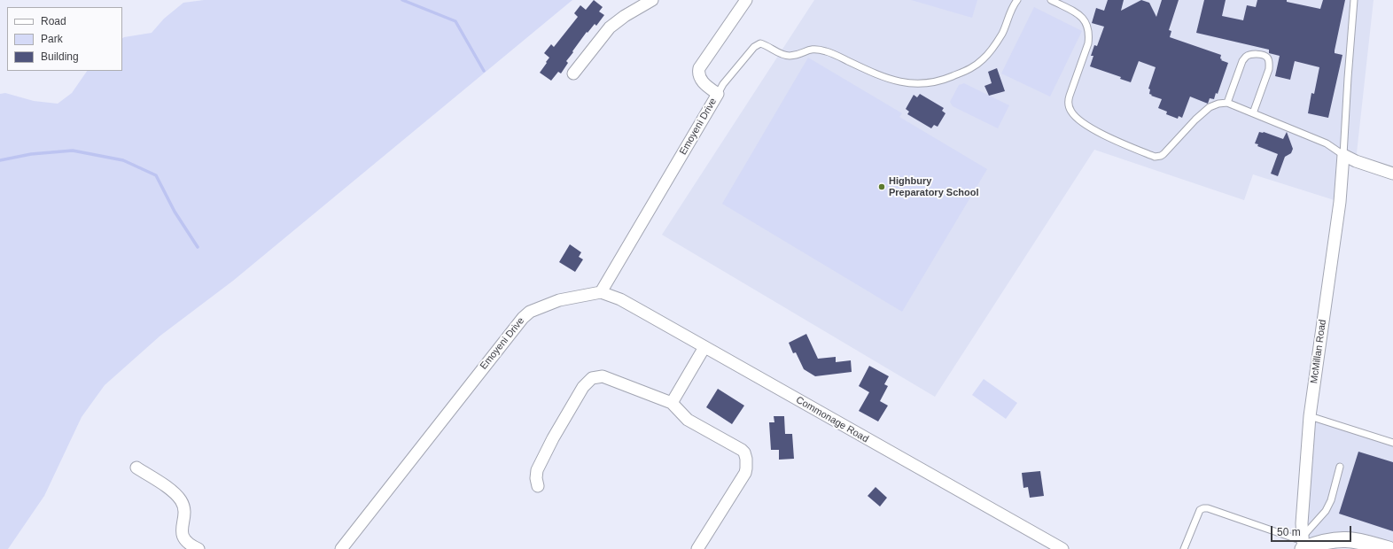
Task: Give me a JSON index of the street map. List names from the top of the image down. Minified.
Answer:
{"streets":{"street":["Emoyeni Drive","McMillan Road","Commonage Road"]},"crossings":[["Emoyeni Drive","Commonage Road"]],"places":["Highbury Preparatory School"],"legend":["Road","Park","Building"],"scale_bar":"50 m"}
